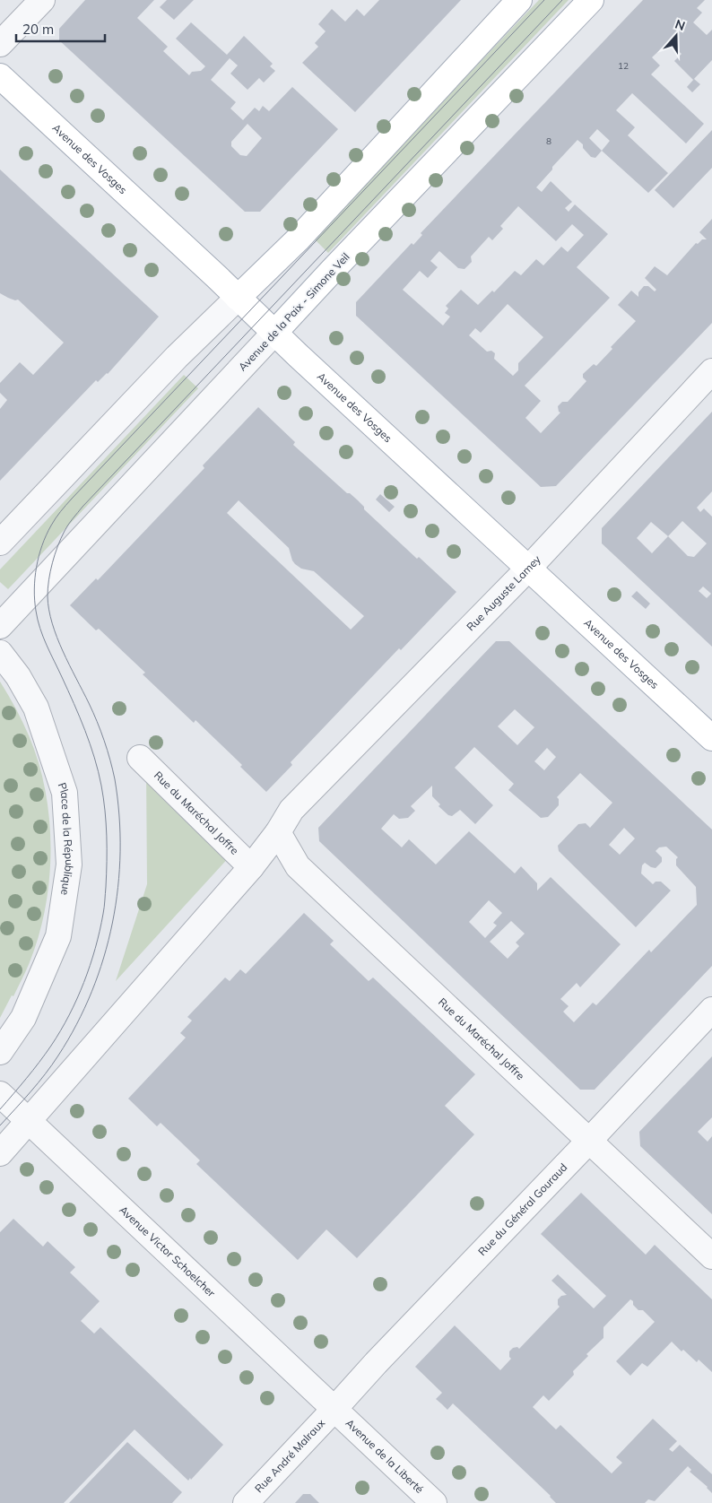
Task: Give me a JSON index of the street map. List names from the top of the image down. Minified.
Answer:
{"streets":{"main road":["Avenue des Vosges","Avenue de la Paix - Simone Veil"],"street":["Rue Auguste Lamey","Rue du Maréchal Joffre","Place de la République","Rue du Général Gouraud","Avenue Victor Schoelcher","Rue André Malraux","Avenue de la Liberté"]},"crossings":[["Avenue des Vosges","Avenue de la Paix - Simone Veil"],["Avenue des Vosges","Rue Auguste Lamey"],["Rue Auguste Lamey","Rue du Maréchal Joffre"],["Rue du Maréchal Joffre","Rue du Général Gouraud"],["Rue du Général Gouraud","Avenue Victor Schoelcher"],["Rue du Général Gouraud","Rue André Malraux"],["Rue du Général Gouraud","Avenue de la Liberté"],["Avenue Victor Schoelcher","Rue André Malraux"],["Avenue Victor Schoelcher","Avenue de la Liberté"],["Rue André Malraux","Avenue de la Liberté"]],"house_numbers":["12","8"],"scale_bar":"20 m","north":"top"}
